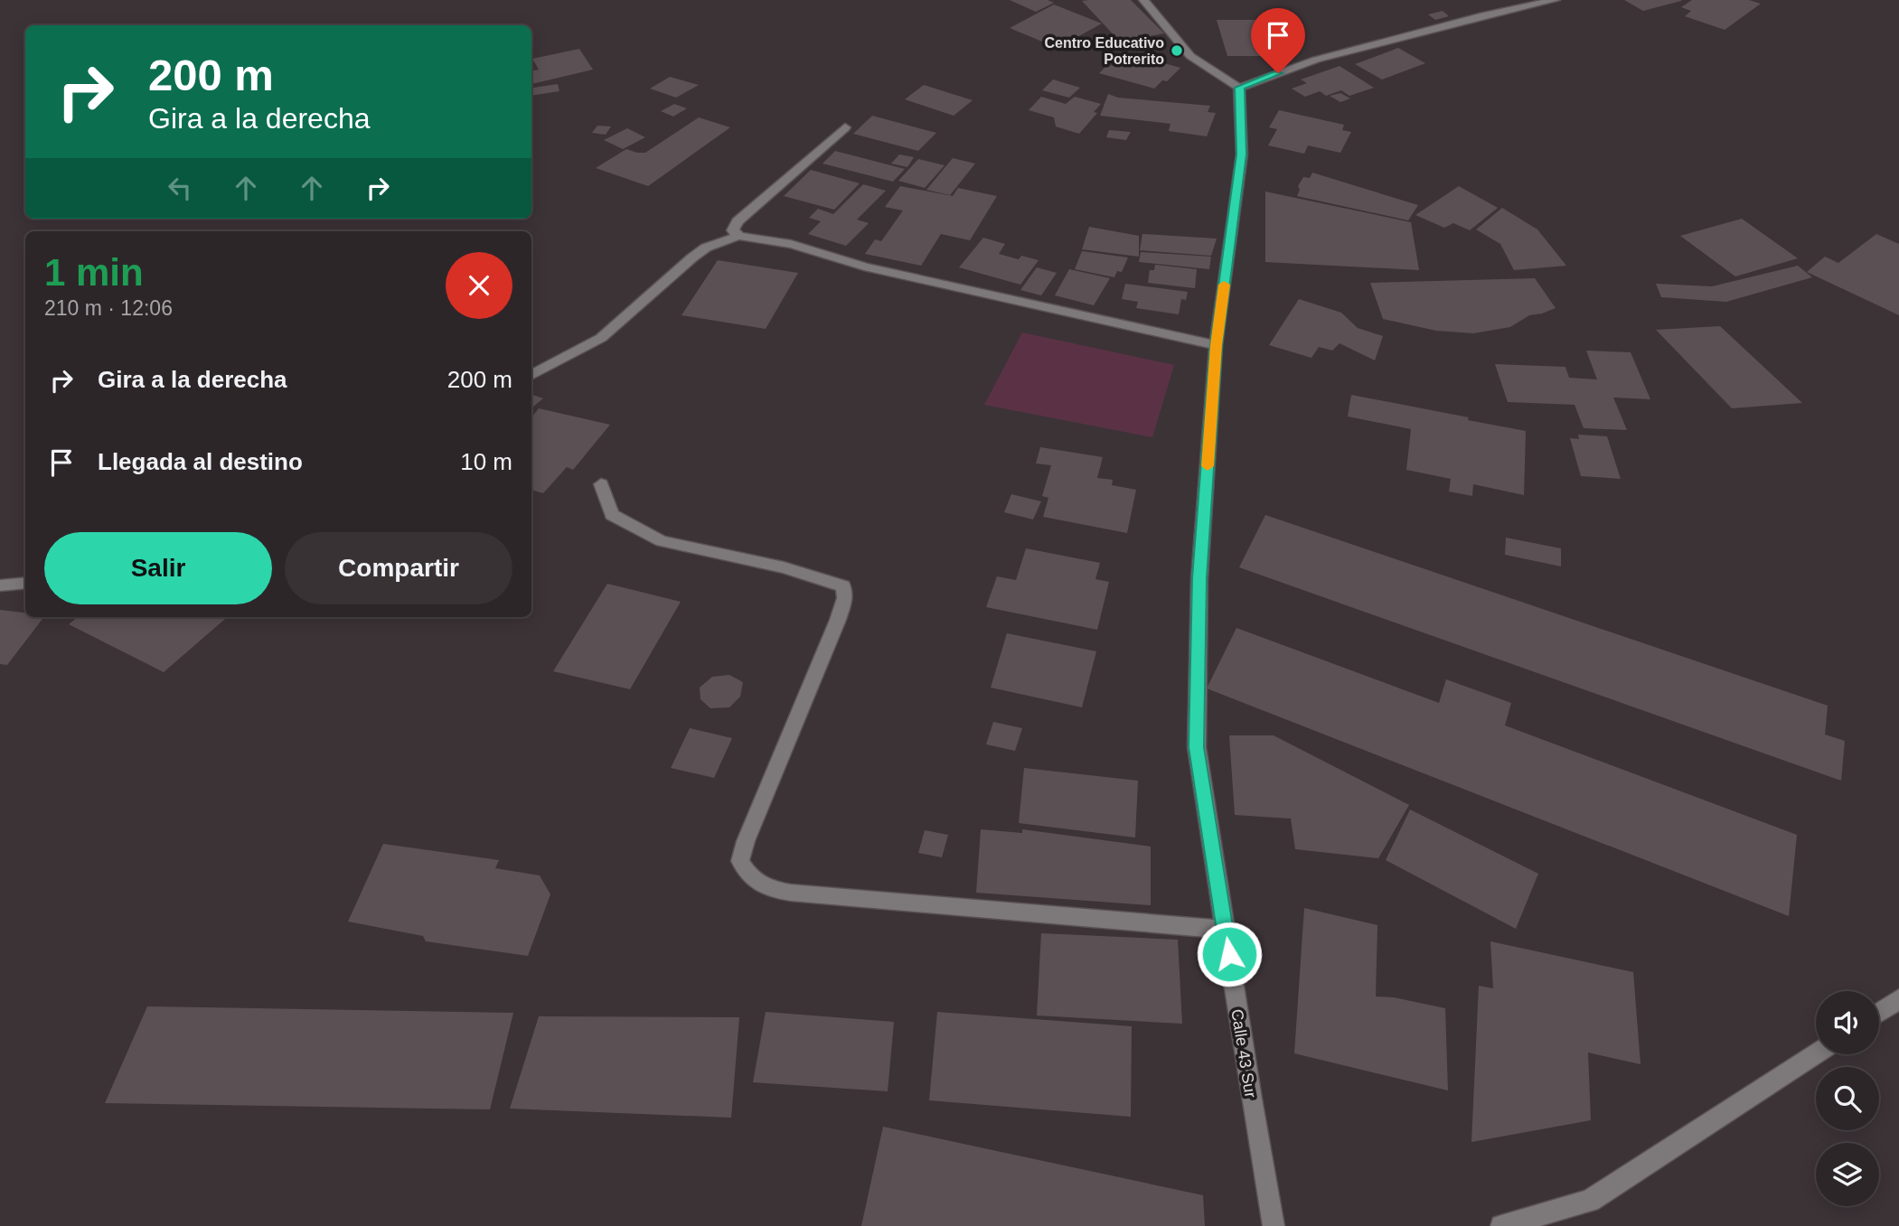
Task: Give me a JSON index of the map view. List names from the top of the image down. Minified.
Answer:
{"streets":{"street":["Calle 43 Sur"]},"places":["Centro Educativo Potrerito"],"page":{"turn":["200 m","Gira a la derecha"],"heading":["1 min","210 m · 12:06"],"list":[{"name":"Gira a la derecha","value":"200 m"},{"name":"Llegada al destino","value":"10 m"}],"buttons":["Salir","Compartir"]}}
